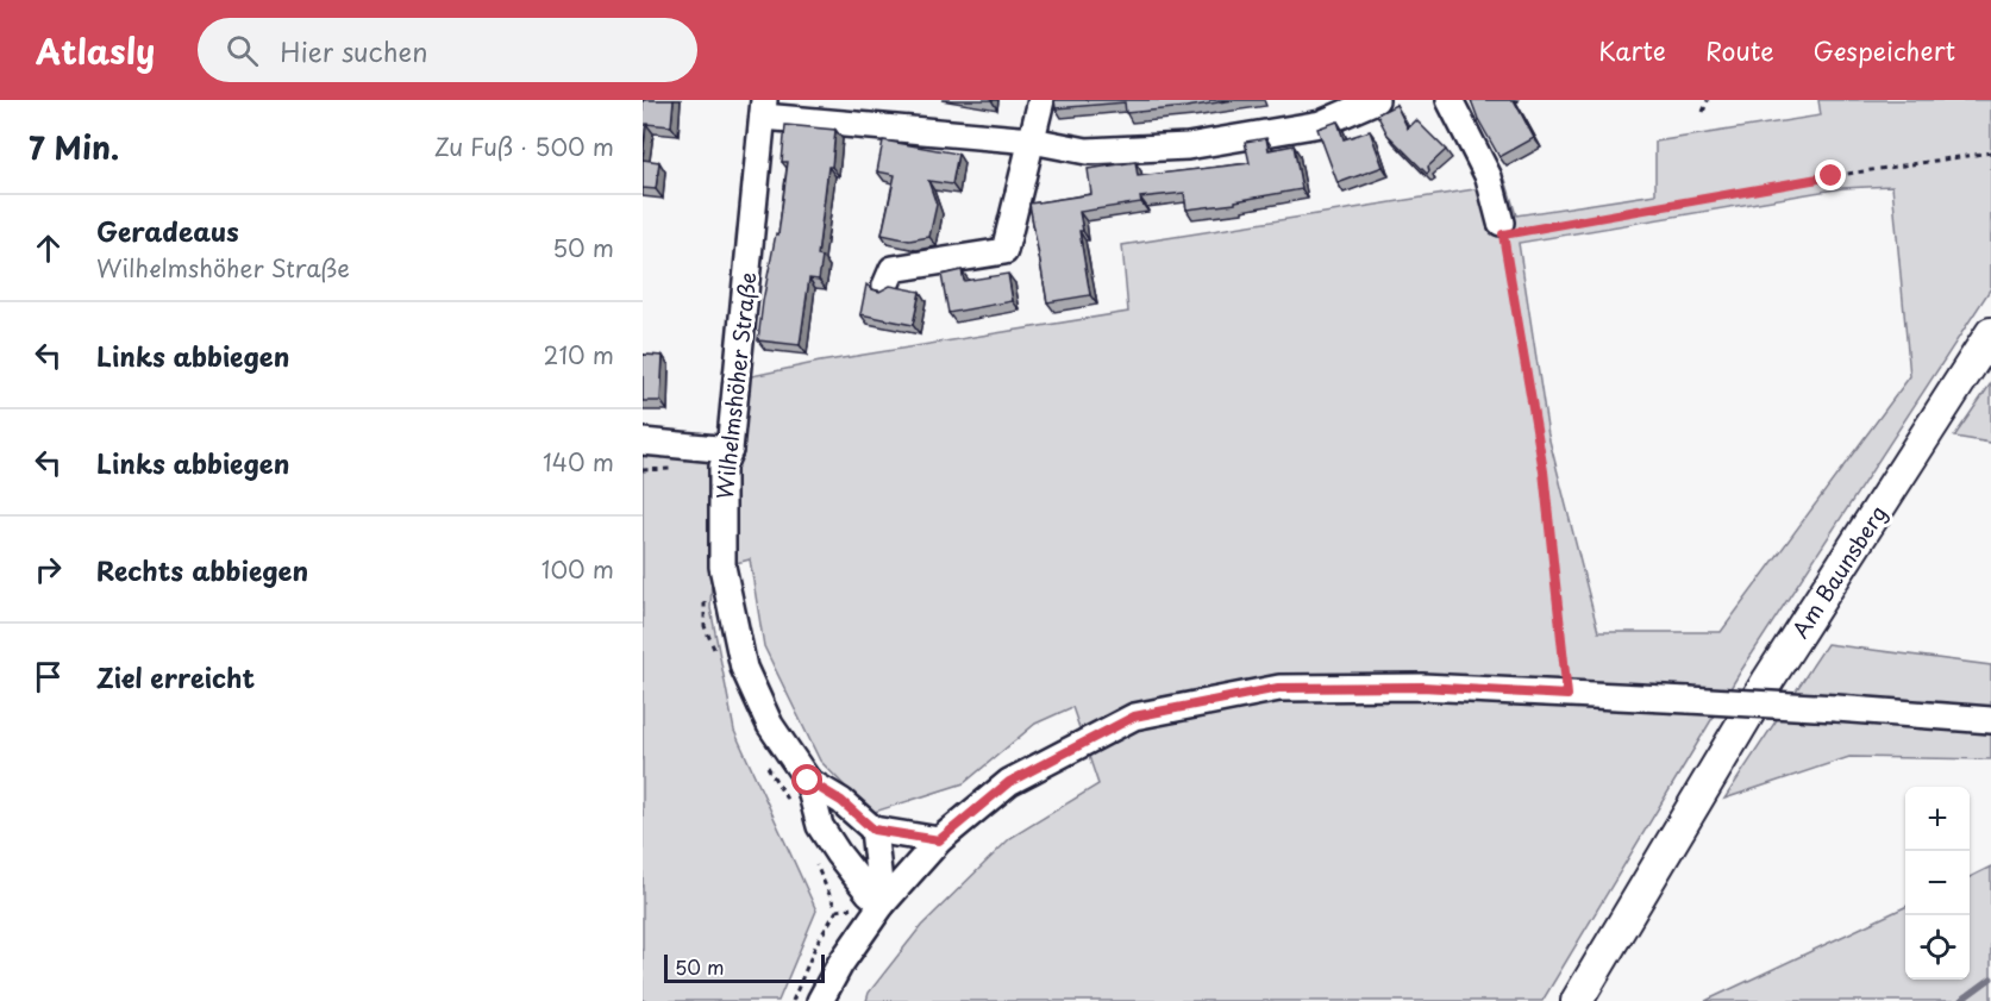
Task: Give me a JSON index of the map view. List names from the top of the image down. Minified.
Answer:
{"streets":{"main road":["Am Baunsberg"],"street":["Wilhelmshöher Straße"]},"scale_bar":"50 m","page":{"header":"Atlasly","search":"Hier suchen","nav":["Karte","Route","Gespeichert"],"heading":["7 Min.","Zu Fuß · 500 m"],"list":[["Geradeaus","Wilhelmshöher Straße","50 m"],["Links abbiegen","210 m"],["Links abbiegen","140 m"],["Rechts abbiegen","100 m"],"Ziel erreicht"],"map_buttons":["+","−"],"scale":"50 m"}}
